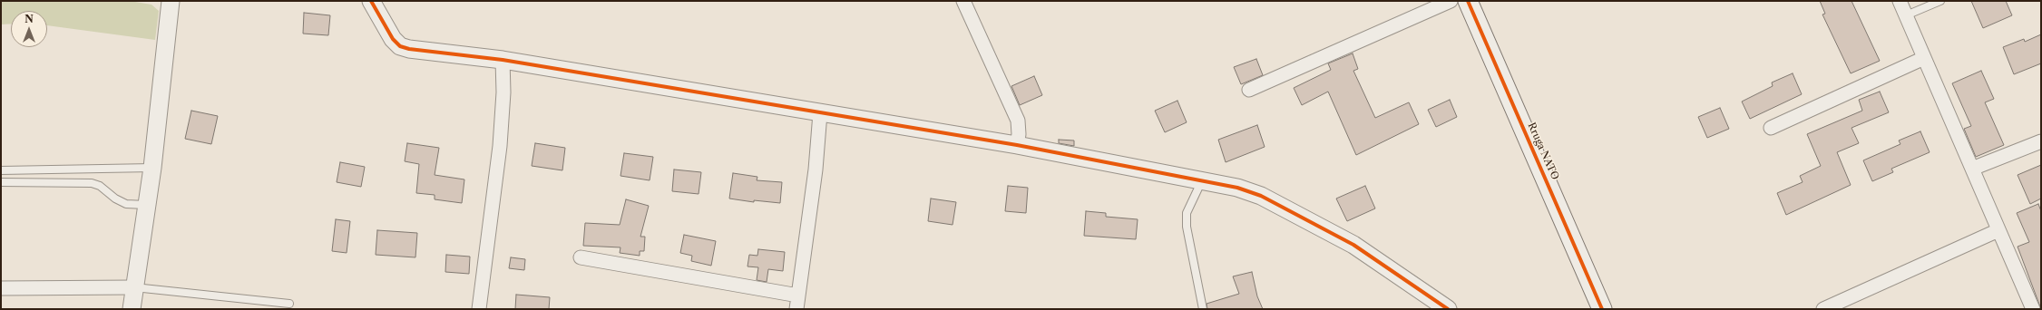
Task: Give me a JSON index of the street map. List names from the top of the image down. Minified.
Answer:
{"streets":{"main road":["Rruga NATO"]},"north":"top"}
